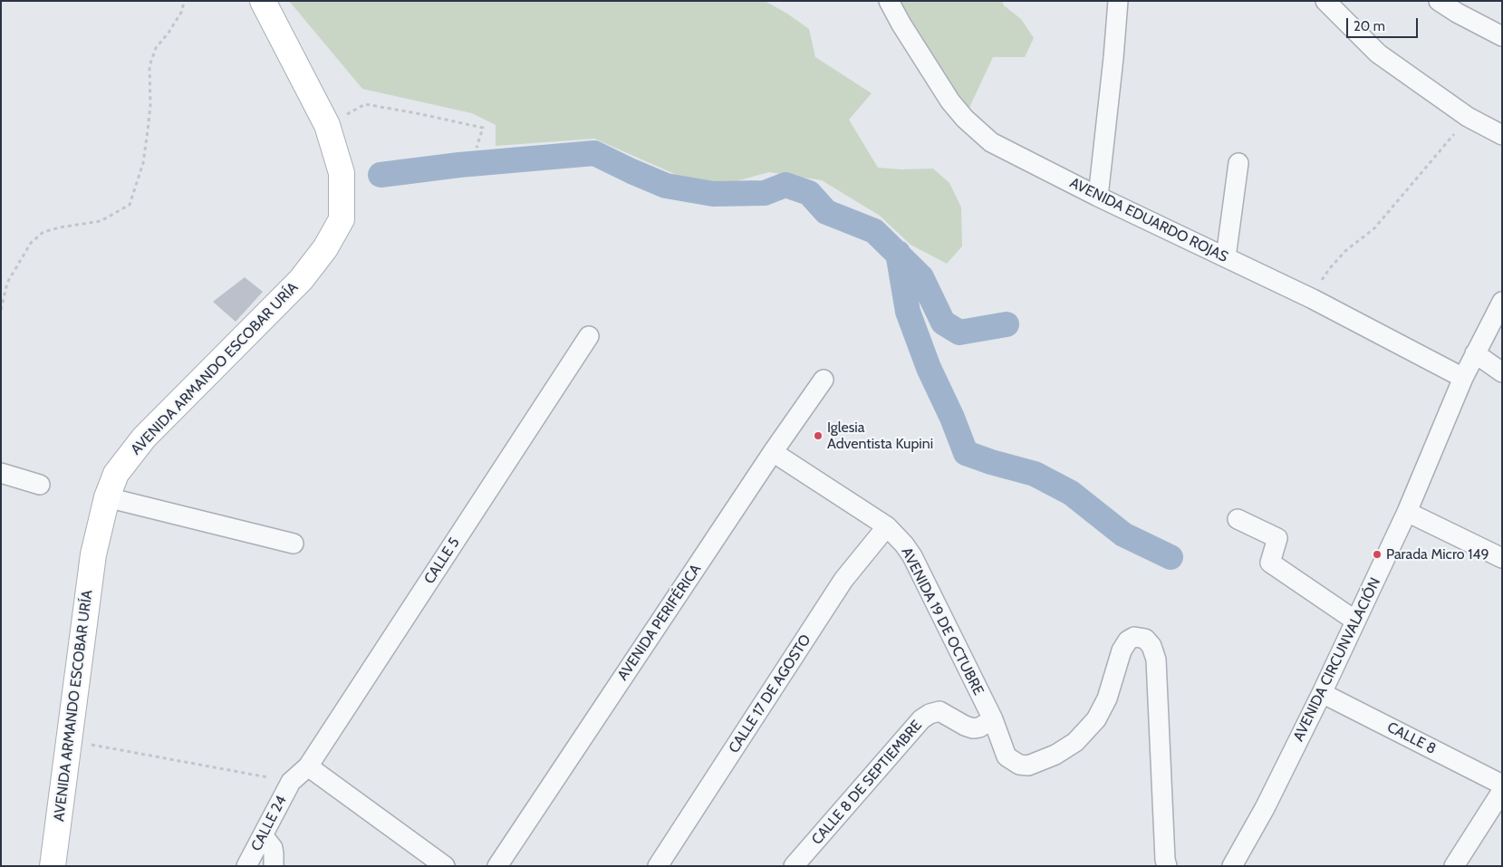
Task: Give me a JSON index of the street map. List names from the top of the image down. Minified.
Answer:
{"streets":{"main road":["AVENIDA ARMANDO ESCOBAR URÍA"],"street":["AVENIDA EDUARDO ROJAS","CALLE 5","AVENIDA 19 DE OCTUBRE","AVENIDA PERIFÉRICA","AVENIDA CIRCUNVALACIÓN","CALLE 17 DE AGOSTO","CALLE 8","CALLE 8 DE SEPTIEMBRE","CALLE 24"]},"crossings":[["AVENIDA EDUARDO ROJAS","AVENIDA CIRCUNVALACIÓN"],["CALLE 5","CALLE 24"],["AVENIDA 19 DE OCTUBRE","AVENIDA PERIFÉRICA"],["AVENIDA 19 DE OCTUBRE","CALLE 17 DE AGOSTO"],["AVENIDA 19 DE OCTUBRE","CALLE 8 DE SEPTIEMBRE"],["AVENIDA CIRCUNVALACIÓN","CALLE 8"]],"places":["Iglesia Adventista Kupini","Parada Micro 149"],"scale_bar":"20 m"}
